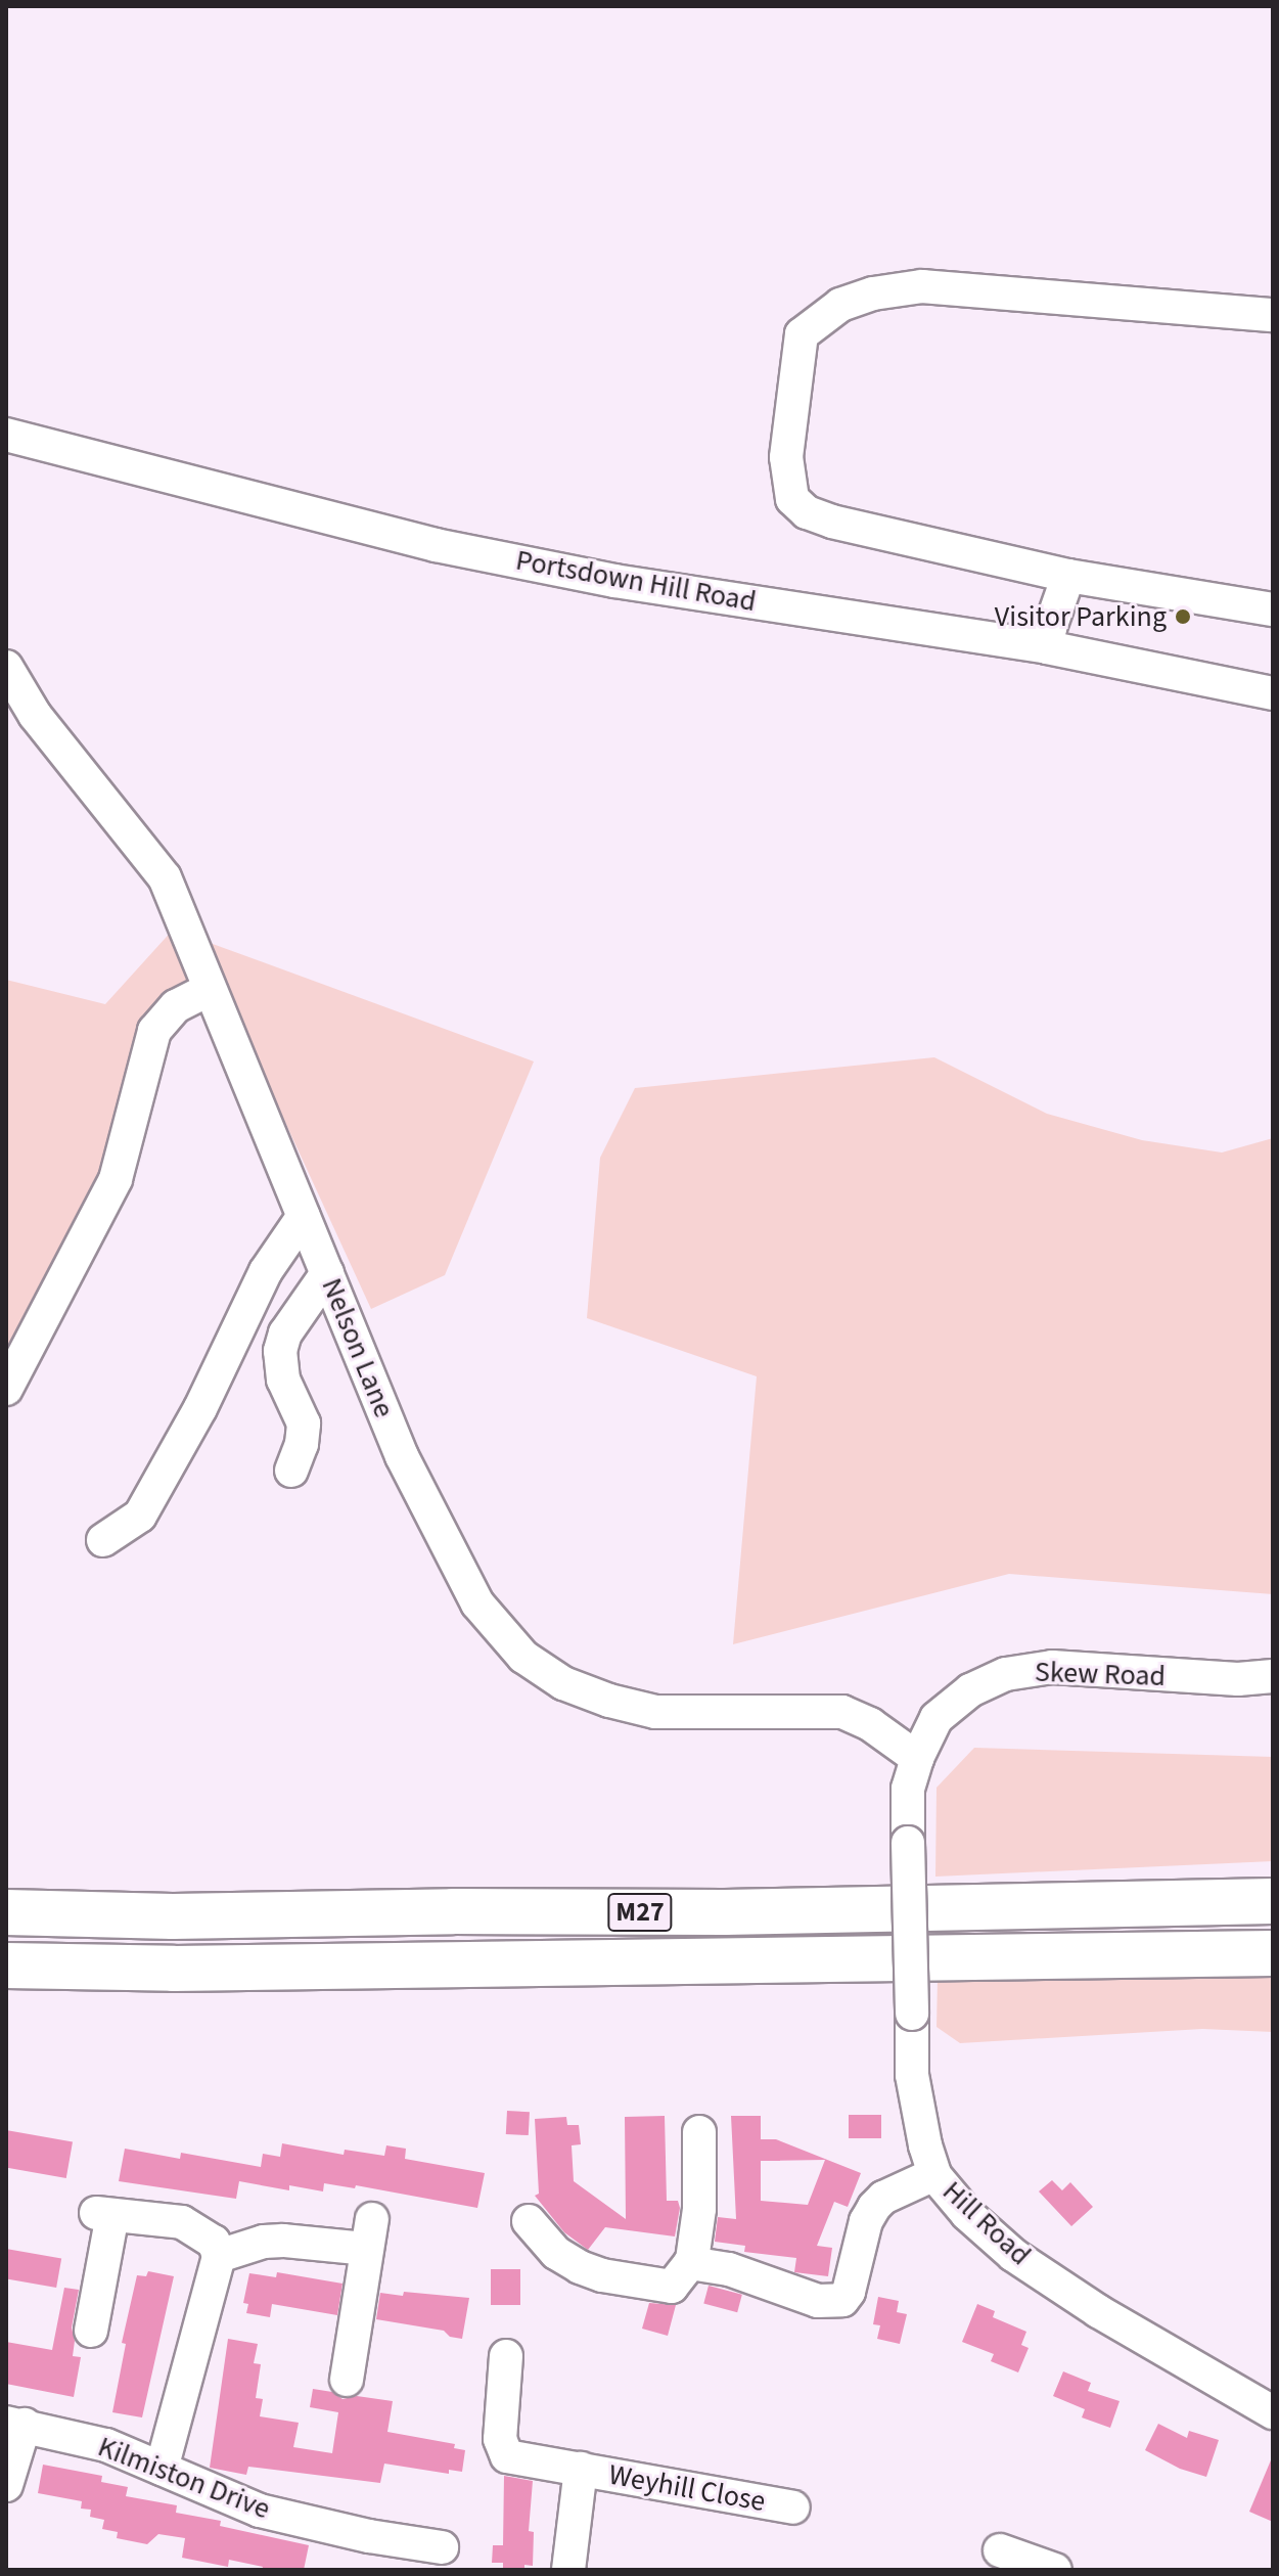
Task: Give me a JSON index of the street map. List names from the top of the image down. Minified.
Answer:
{"streets":{"highway":["M27"],"street":["Portsdown Hill Road","Nelson Lane","Skew Road","Hill Road","Kilmiston Drive","Weyhill Close"]},"crossings":[["Nelson Lane","Skew Road"],["Nelson Lane","Hill Road"],["Skew Road","Hill Road"]],"places":["Visitor Parking"]}
